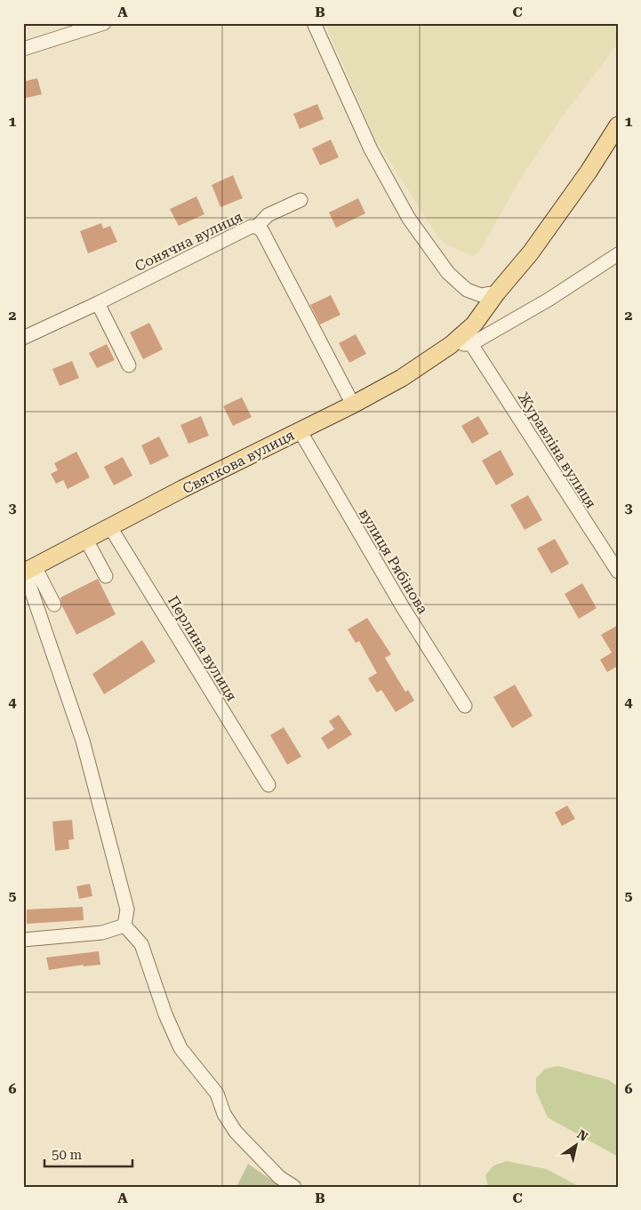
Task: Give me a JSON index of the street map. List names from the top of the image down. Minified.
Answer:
{"streets":{"main road":["Святкова вулиця"],"street":["Сонячна вулиця","Журавліна вулиця","вулиця Рябінова","Перлина вулиця"]},"crossings":[["Сонячна вулиця","Святкова вулиця"],["Святкова вулиця","вулиця Рябінова"],["Святкова вулиця","Перлина вулиця"]],"scale_bar":"50 m","north":"top right","grid":{"columns":["A","B","C"],"rows":["1","2","3","4","5","6"]}}
